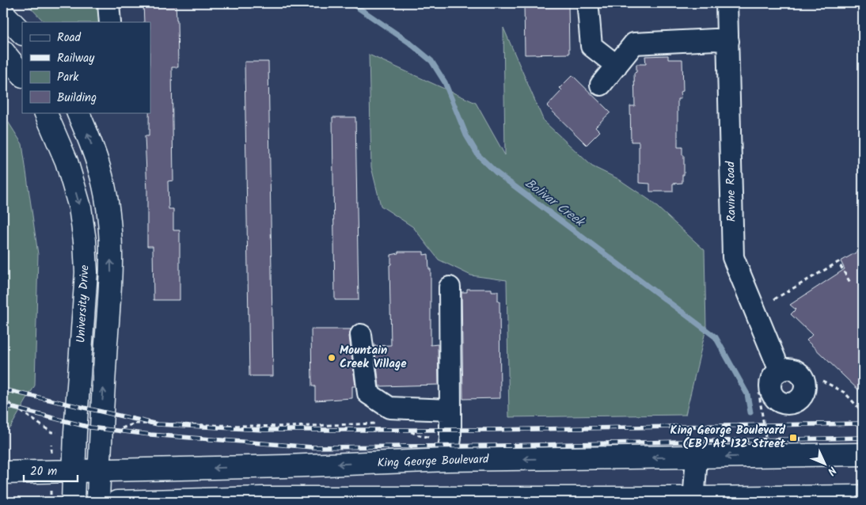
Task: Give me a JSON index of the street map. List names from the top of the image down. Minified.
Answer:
{"streets":{"main road":["University Drive","King George Boulevard"],"street":["Ravine Road"]},"crossings":[["University Drive","King George Boulevard"]],"water":["Bolivar Creek"],"places":{"other":["Mountain Creek Village"],"transit":["King George Boulevard (EB) At 132 Street"]},"legend":["Road","Railway","Park","Building"],"scale_bar":"20 m","north":"bottom right"}
